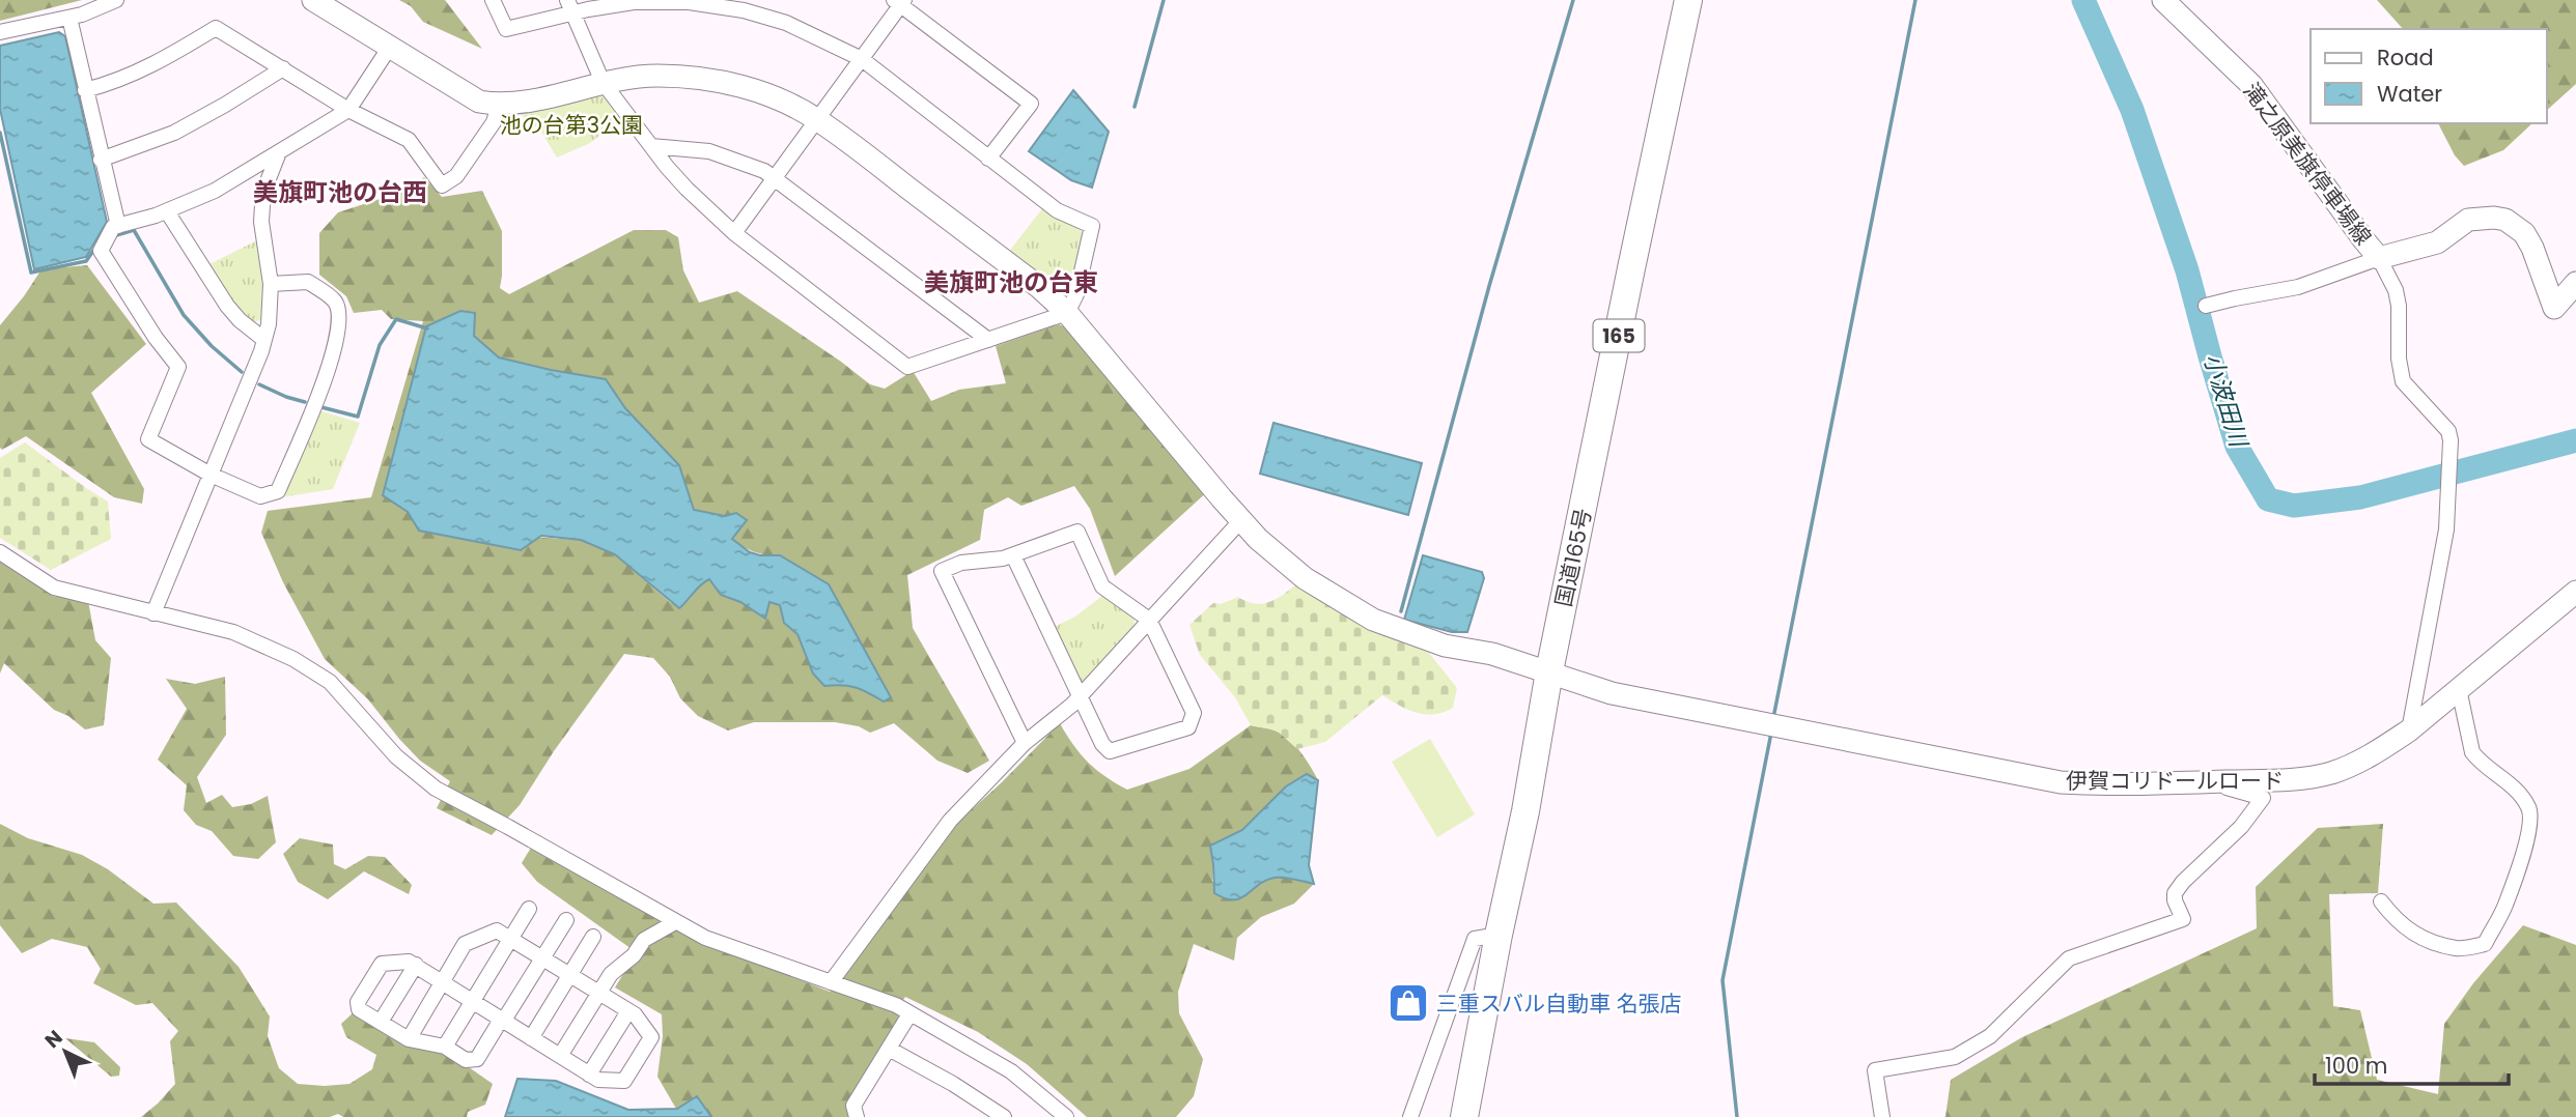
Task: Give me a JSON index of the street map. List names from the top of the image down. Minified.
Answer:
{"streets":{"highway":["165","国道165号"],"street":["滝之原美旗停車場線","伊賀コリドールロード"]},"crossings":[["国道165号","伊賀コリドールロード"]],"districts":["美旗町池の台西","美旗町池の台東"],"water":["小波田川"],"parks":["池の台第3公園"],"places":{"shop":["三重スバル自動車 名張店"]},"legend":["Road","Water"],"scale_bar":"100 m","north":"top left"}
